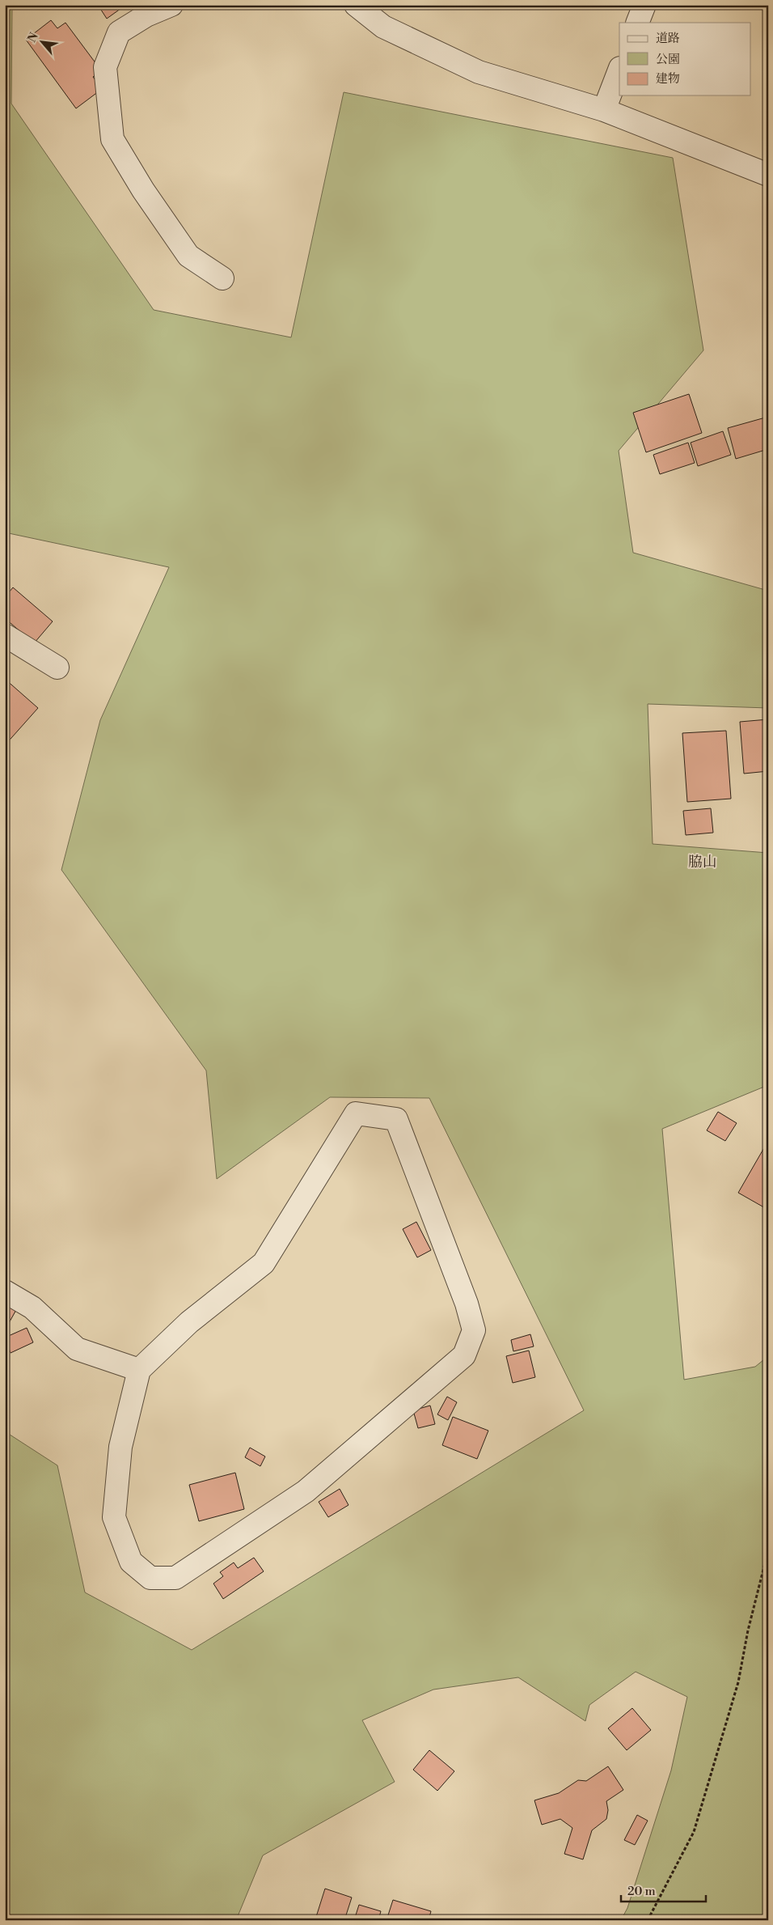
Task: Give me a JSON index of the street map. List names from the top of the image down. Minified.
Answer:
{"districts":["脇山"],"legend":["道路","公園","建物"],"scale_bar":"20 m","north":"top left"}
